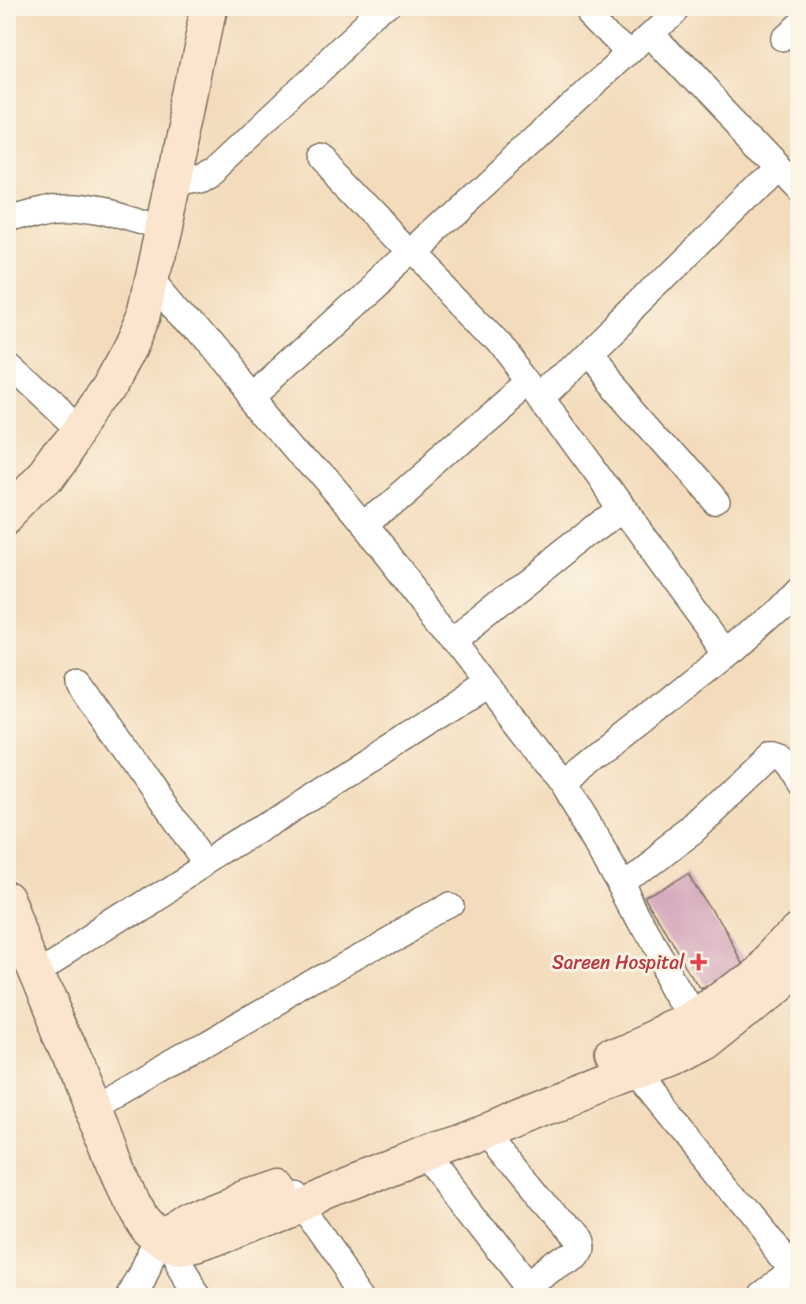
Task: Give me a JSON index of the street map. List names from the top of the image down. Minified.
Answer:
{"places":{"health":["Sareen Hospital"]}}
